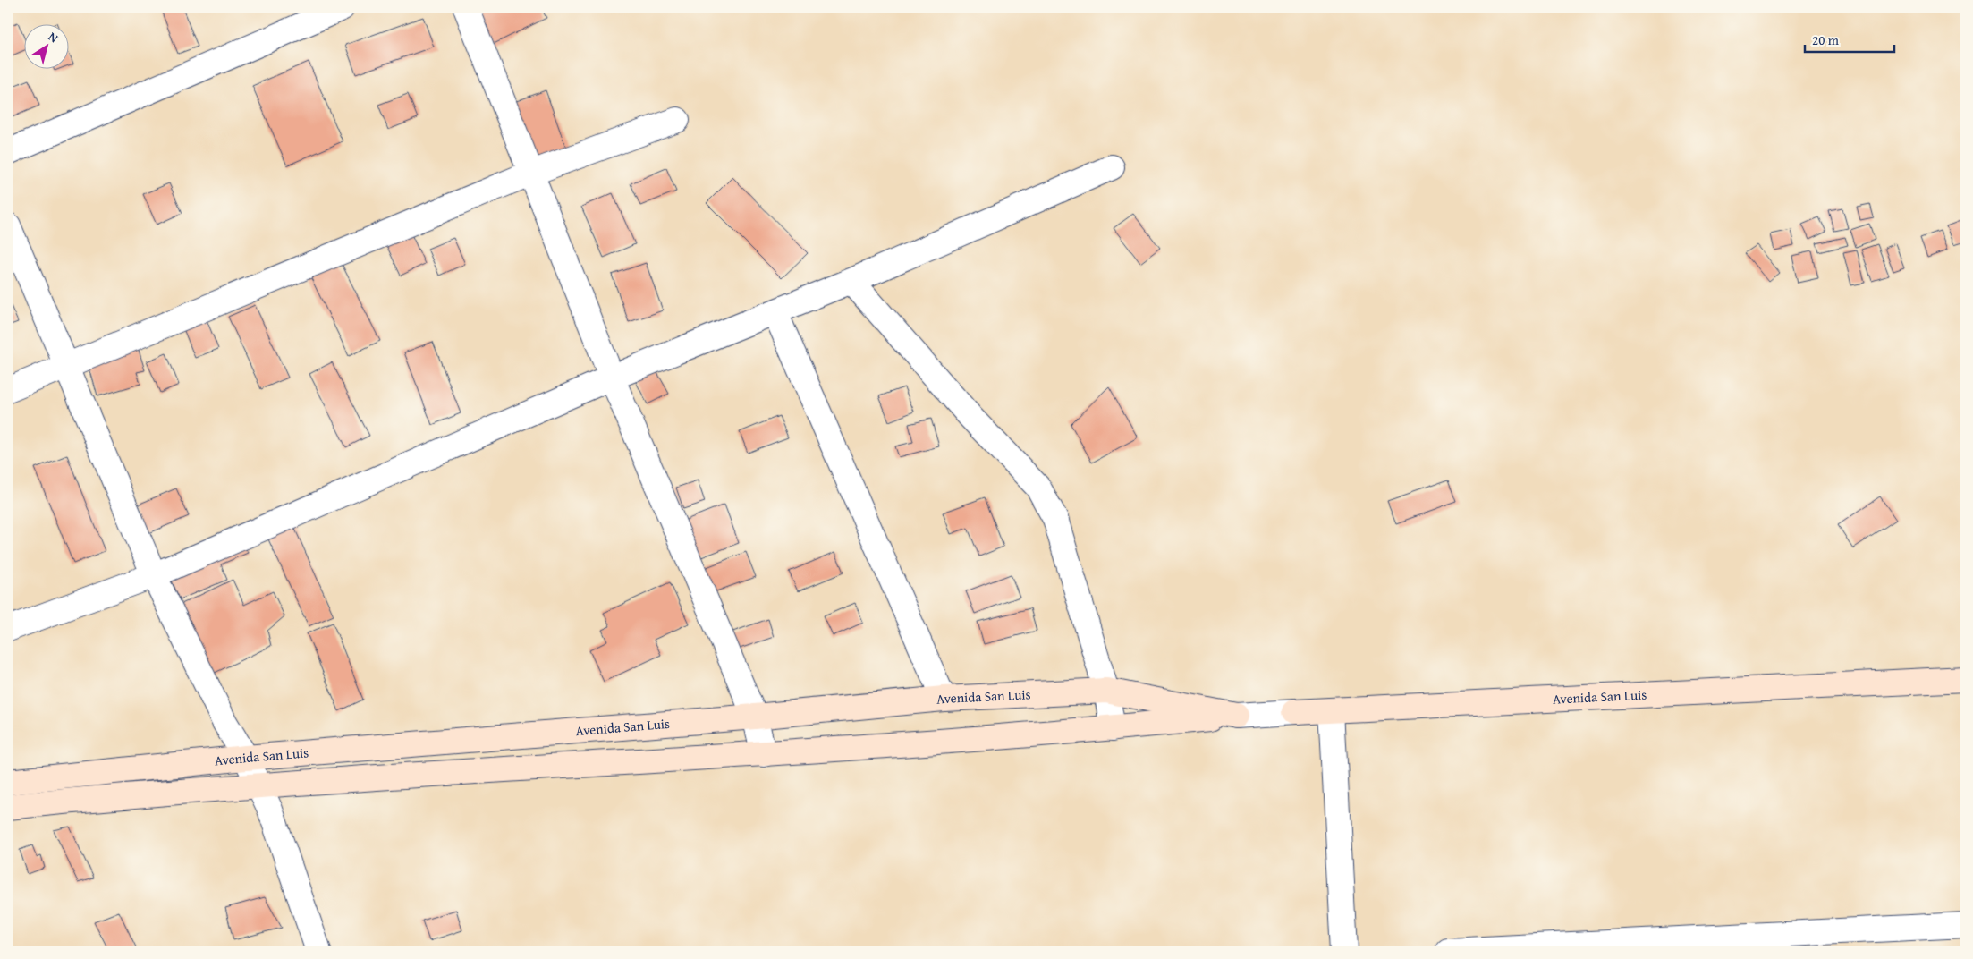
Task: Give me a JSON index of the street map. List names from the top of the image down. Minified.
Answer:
{"streets":{"main road":["Avenida San Luis"]},"scale_bar":"20 m","north":"top right"}
